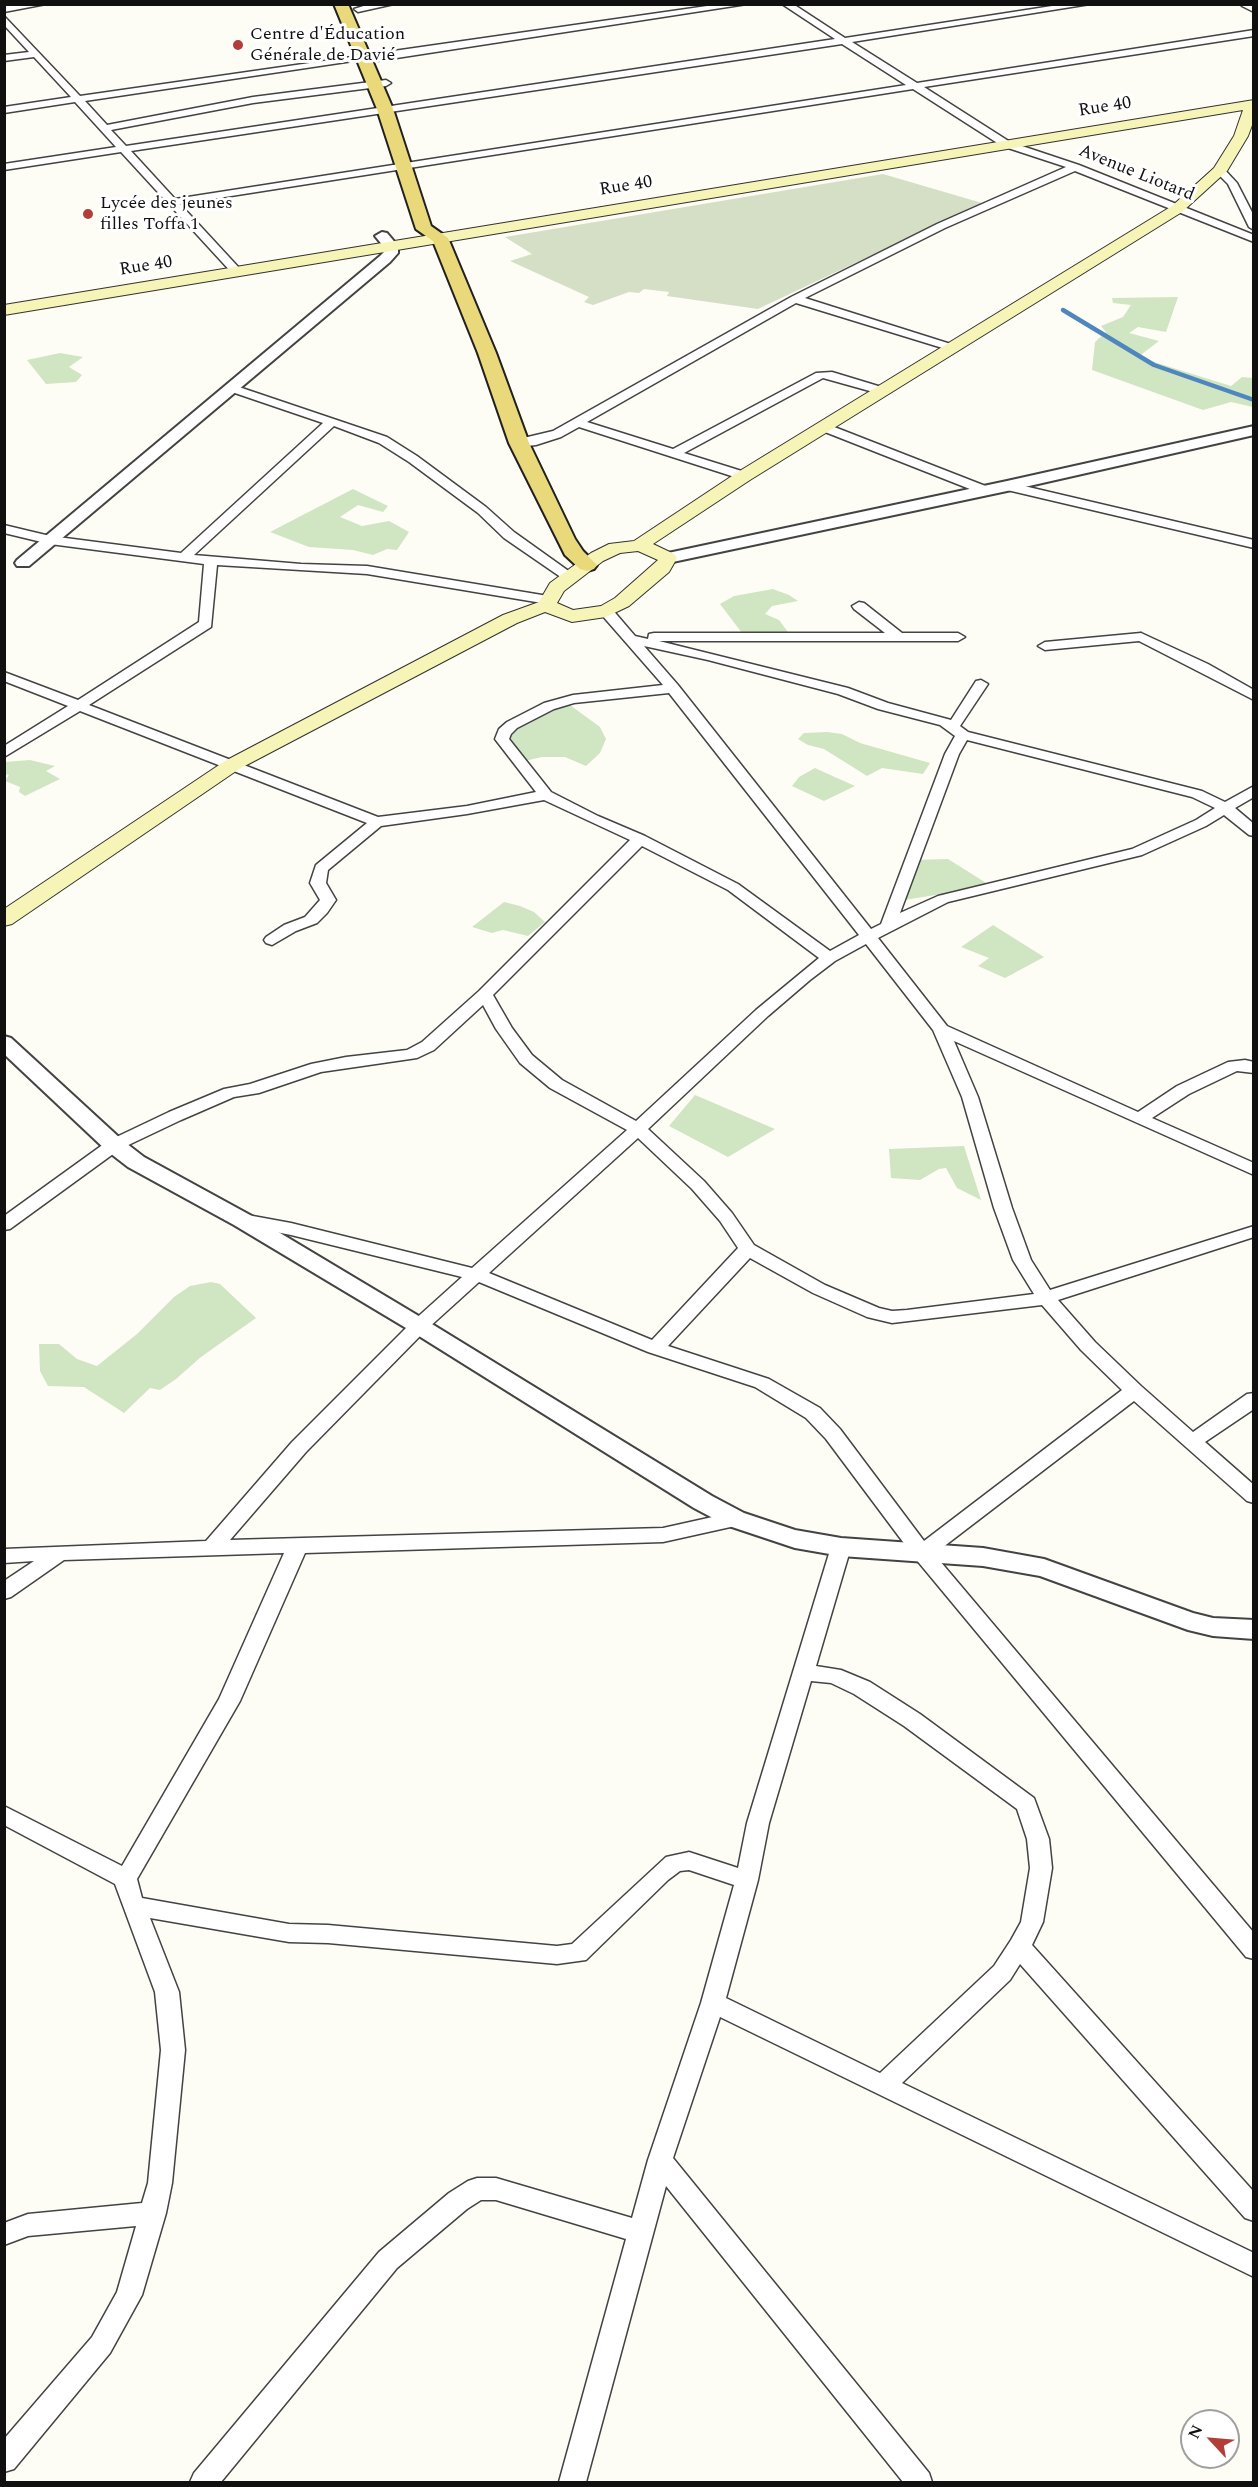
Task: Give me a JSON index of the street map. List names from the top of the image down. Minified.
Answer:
{"streets":{"main road":["Rue 40"],"street":["Avenue Liotard"]},"crossings":[["Rue 40","Avenue Liotard"]],"places":["Centre d'Éducation Générale de Davié","Lycée des jeunes filles Toffa 1"],"north":"top left"}
